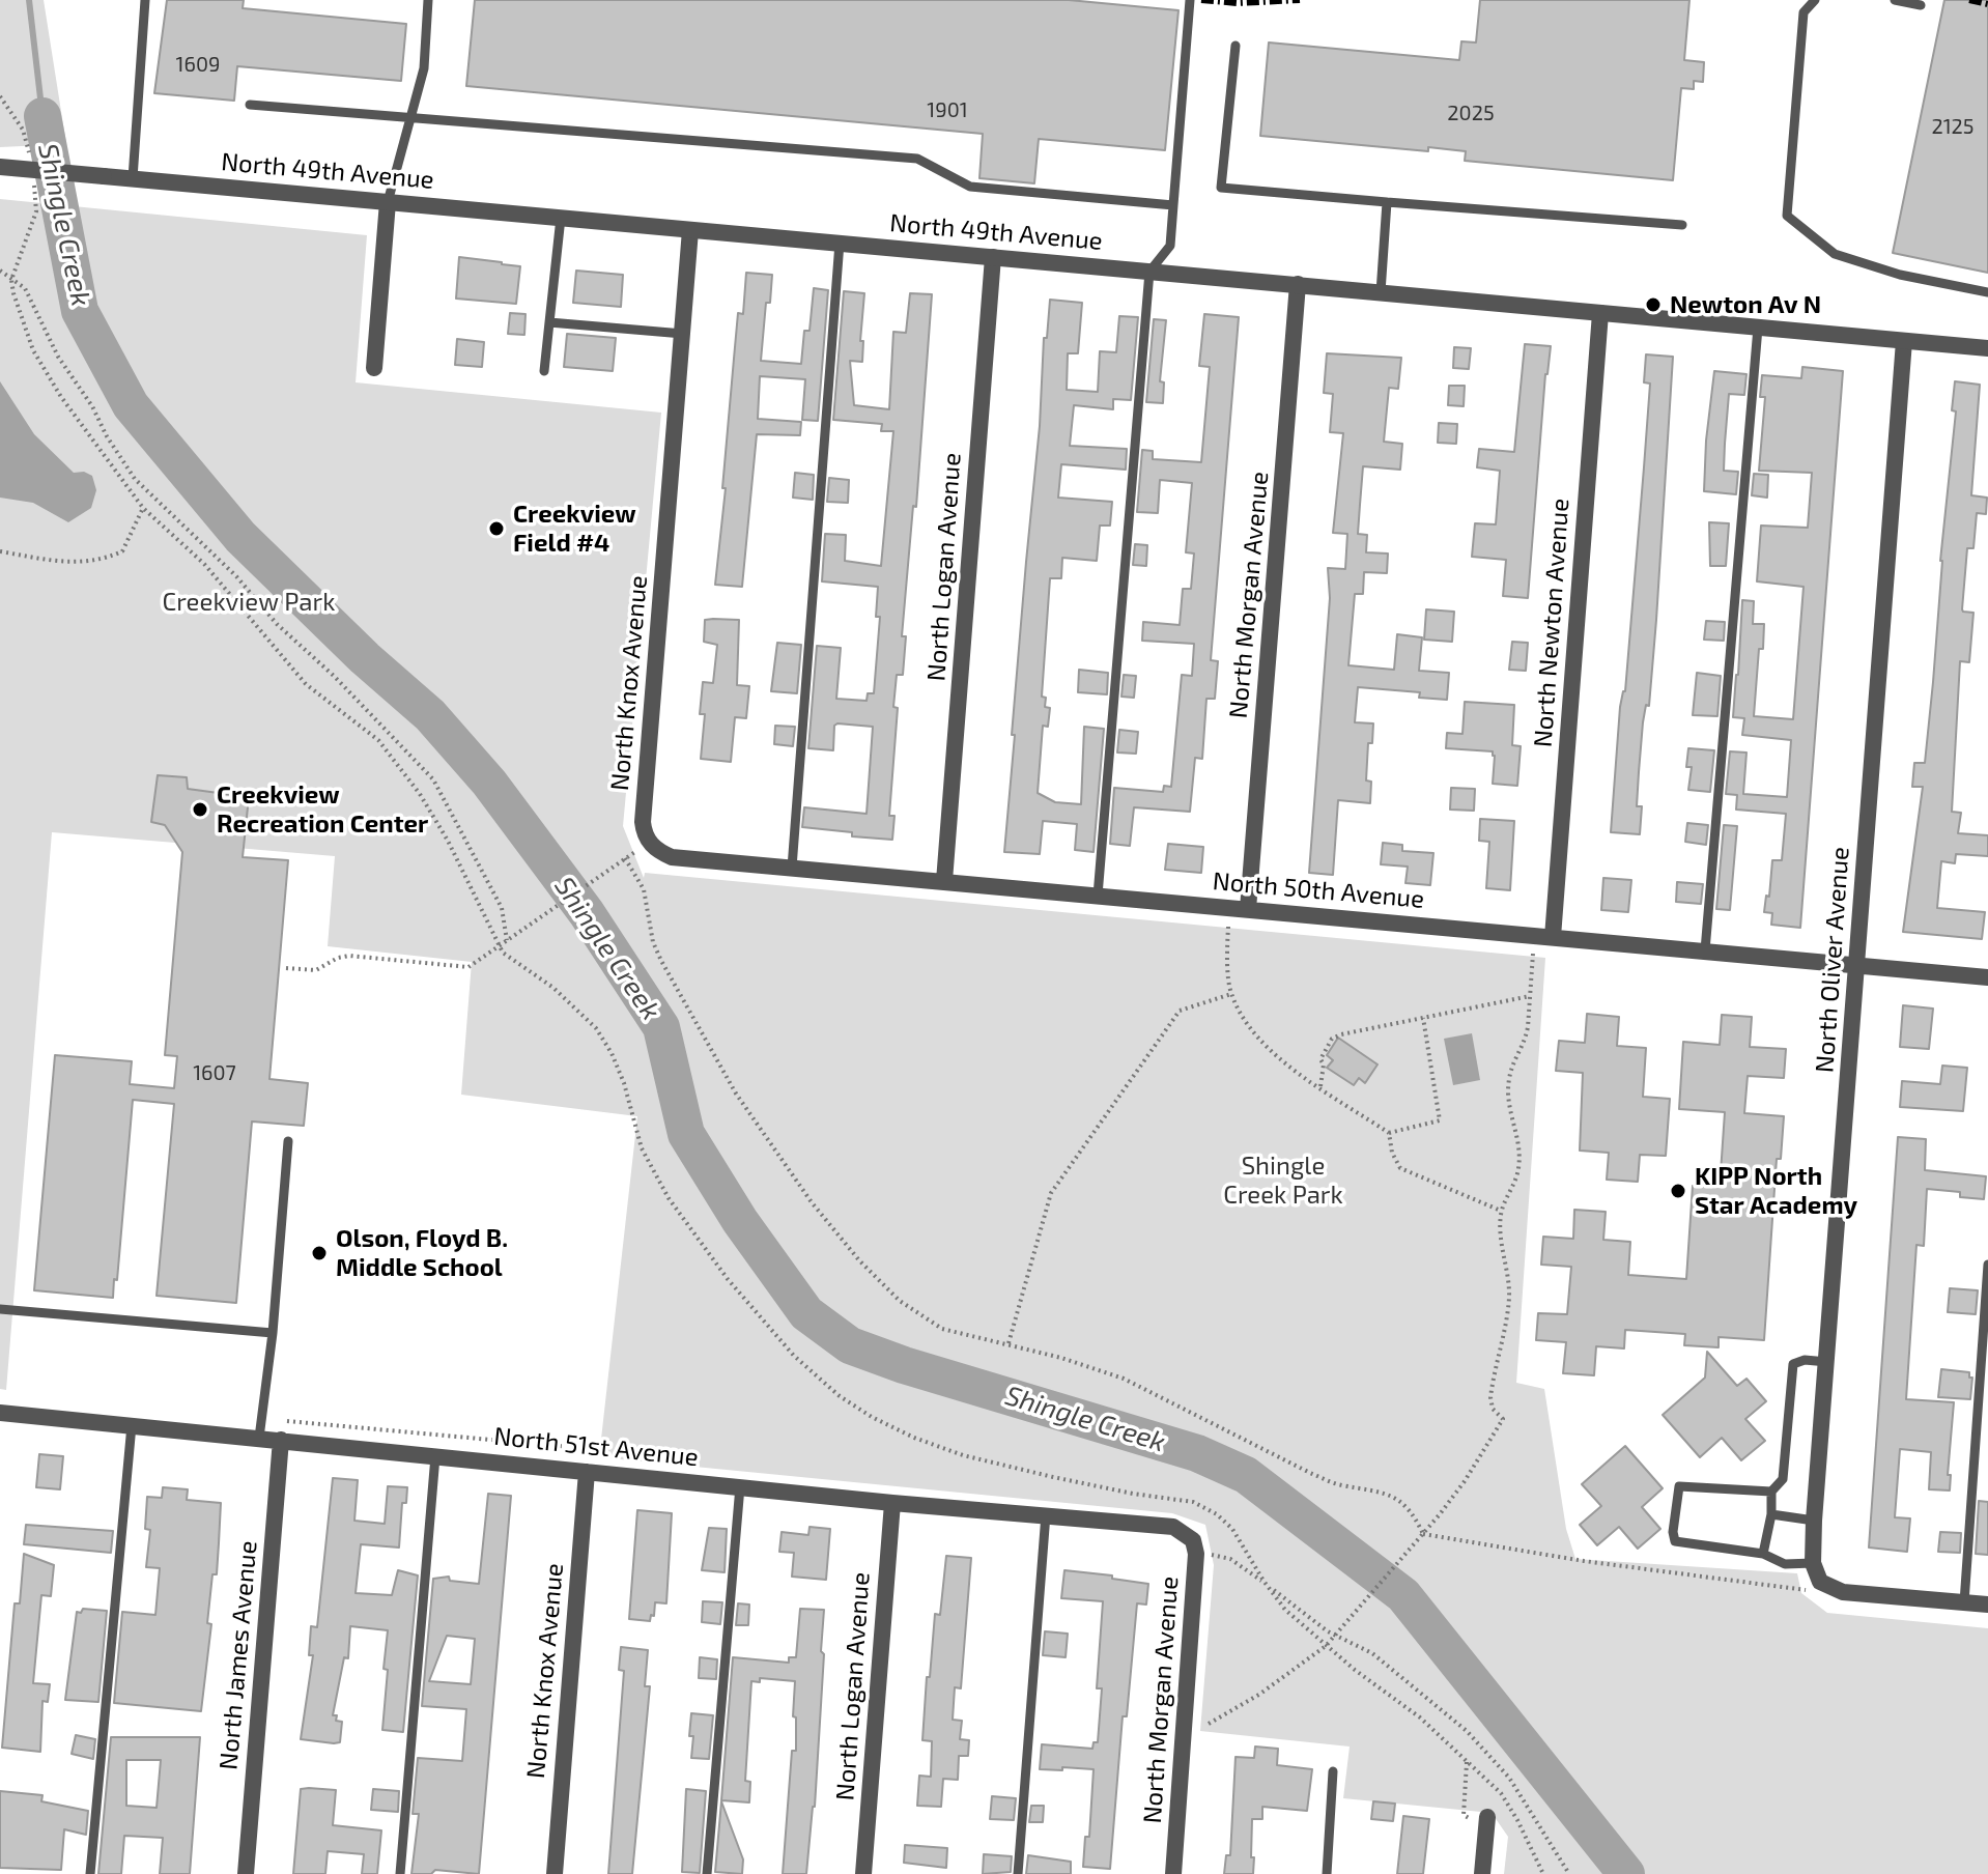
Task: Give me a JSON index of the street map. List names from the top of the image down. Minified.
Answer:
{"streets":{"street":["North 49th Avenue","North Logan Avenue","North Morgan Avenue","North Newton Avenue","North Knox Avenue","North 50th Avenue","North Oliver Avenue","North 51st Avenue","North James Avenue"]},"crossings":[["North 49th Avenue","North Logan Avenue"],["North 49th Avenue","North Morgan Avenue"],["North 49th Avenue","North Newton Avenue"],["North 49th Avenue","North Knox Avenue"],["North 49th Avenue","North Oliver Avenue"],["North Logan Avenue","North 50th Avenue"],["North Logan Avenue","North 51st Avenue"],["North Morgan Avenue","North 50th Avenue"],["North Morgan Avenue","North 51st Avenue"],["North Newton Avenue","North 50th Avenue"],["North Knox Avenue","North 50th Avenue"],["North Knox Avenue","North 51st Avenue"],["North 50th Avenue","North Oliver Avenue"],["North 51st Avenue","North James Avenue"]],"water":["Shingle Creek"],"parks":["Creekview Park","Shingle Creek Park"],"places":["Newton Av N","Creekview Field #4","Creekview Recreation Center","KIPP North Star Academy","Olson, Floyd B. Middle School"],"house_numbers":["1609","1901","2025","2125","1607"]}
